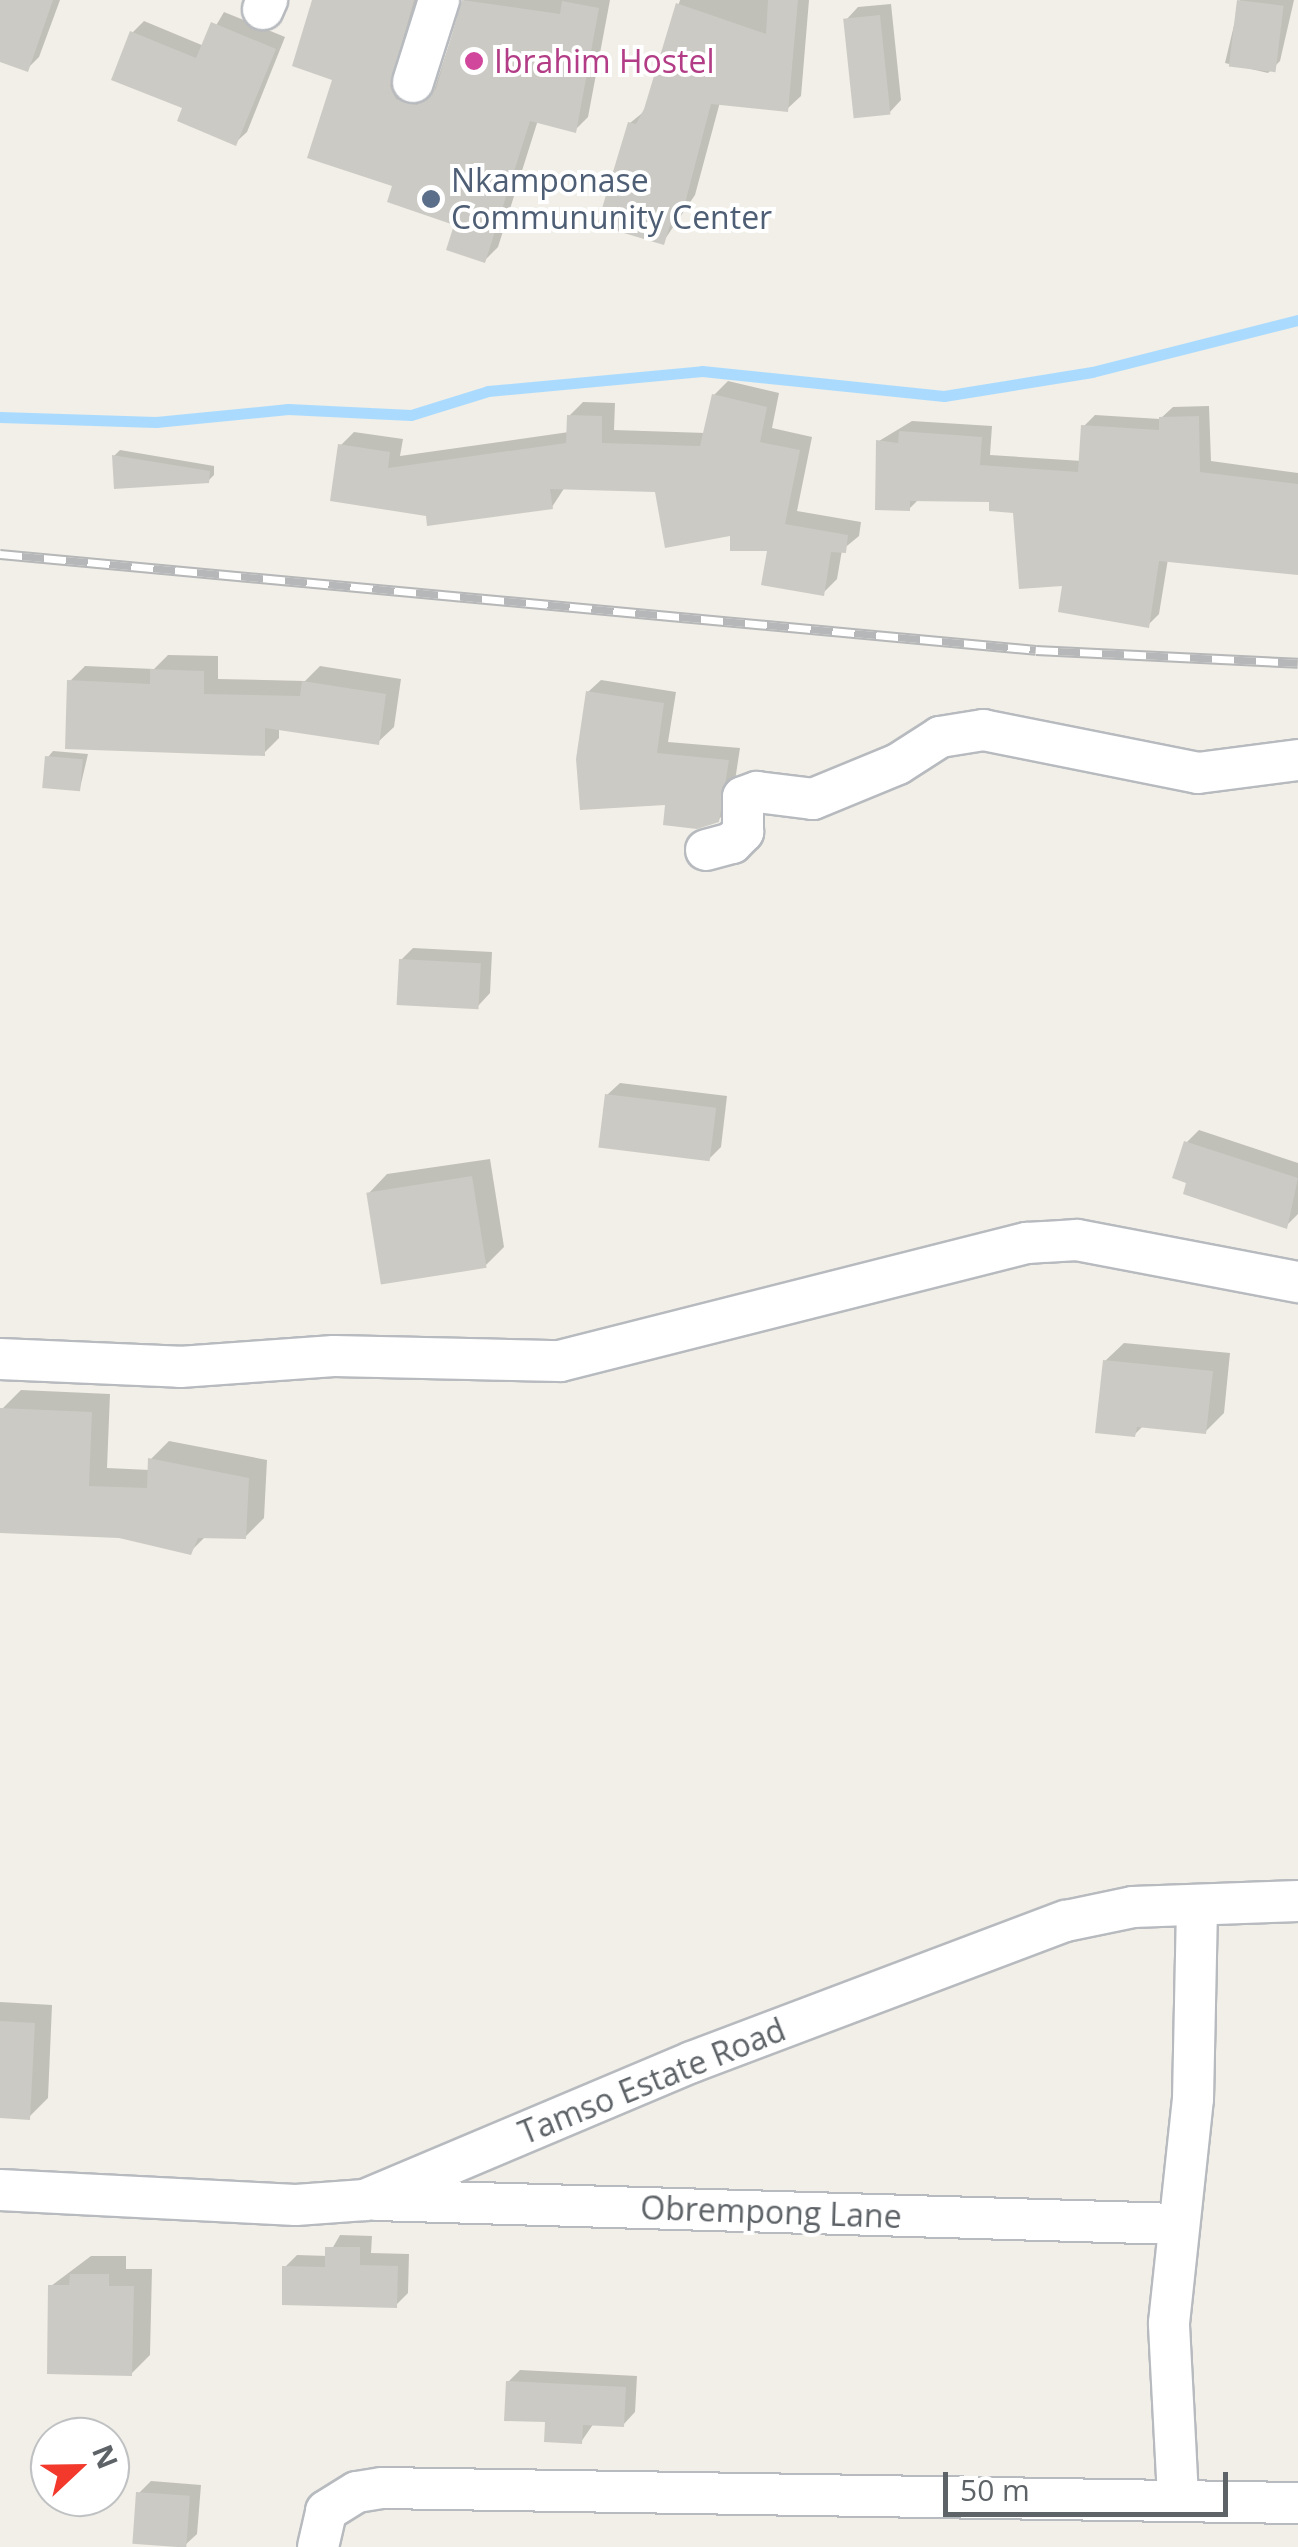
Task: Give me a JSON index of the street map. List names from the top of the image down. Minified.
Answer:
{"streets":{"street":["Tamso Estate Road","Obrempong Lane"]},"crossings":[["Tamso Estate Road","Obrempong Lane"]],"places":["Ibrahim Hostel","Nkamponase Commununity Center"],"scale_bar":"50 m","north":"right"}
